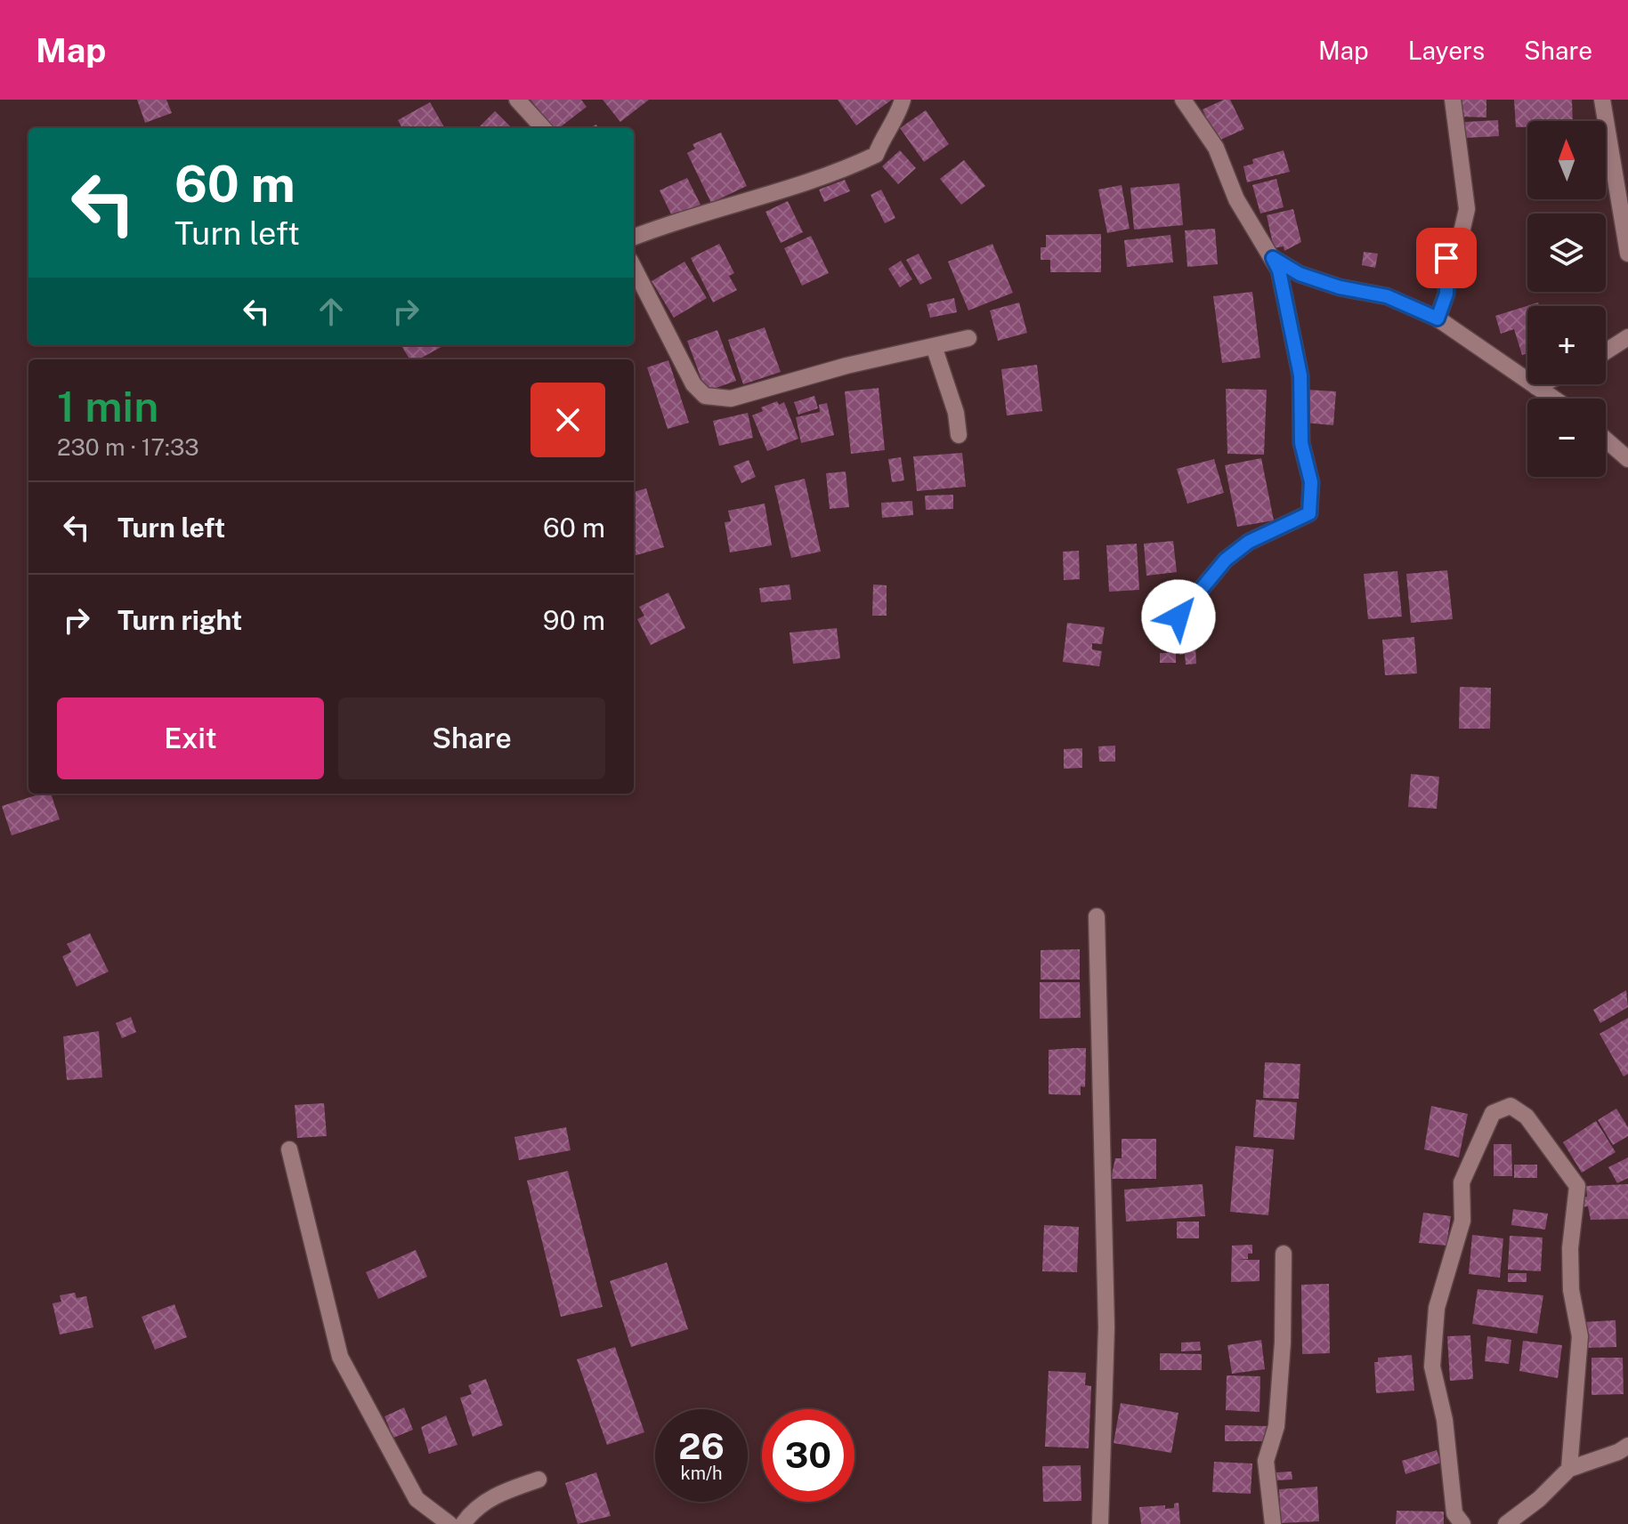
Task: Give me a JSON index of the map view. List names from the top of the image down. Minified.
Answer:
{"north":"top","page":{"header":"Map","nav":["Map","Layers","Share"],"map_buttons":["+","−"],"turn":["60 m","Turn left"],"heading":["1 min","230 m · 17:33"],"list":[{"name":"Turn left","value":"60 m"},{"name":"Turn right","value":"90 m"}],"buttons":["Exit","Share"],"speed":"26 km/h","limit":"30"}}
